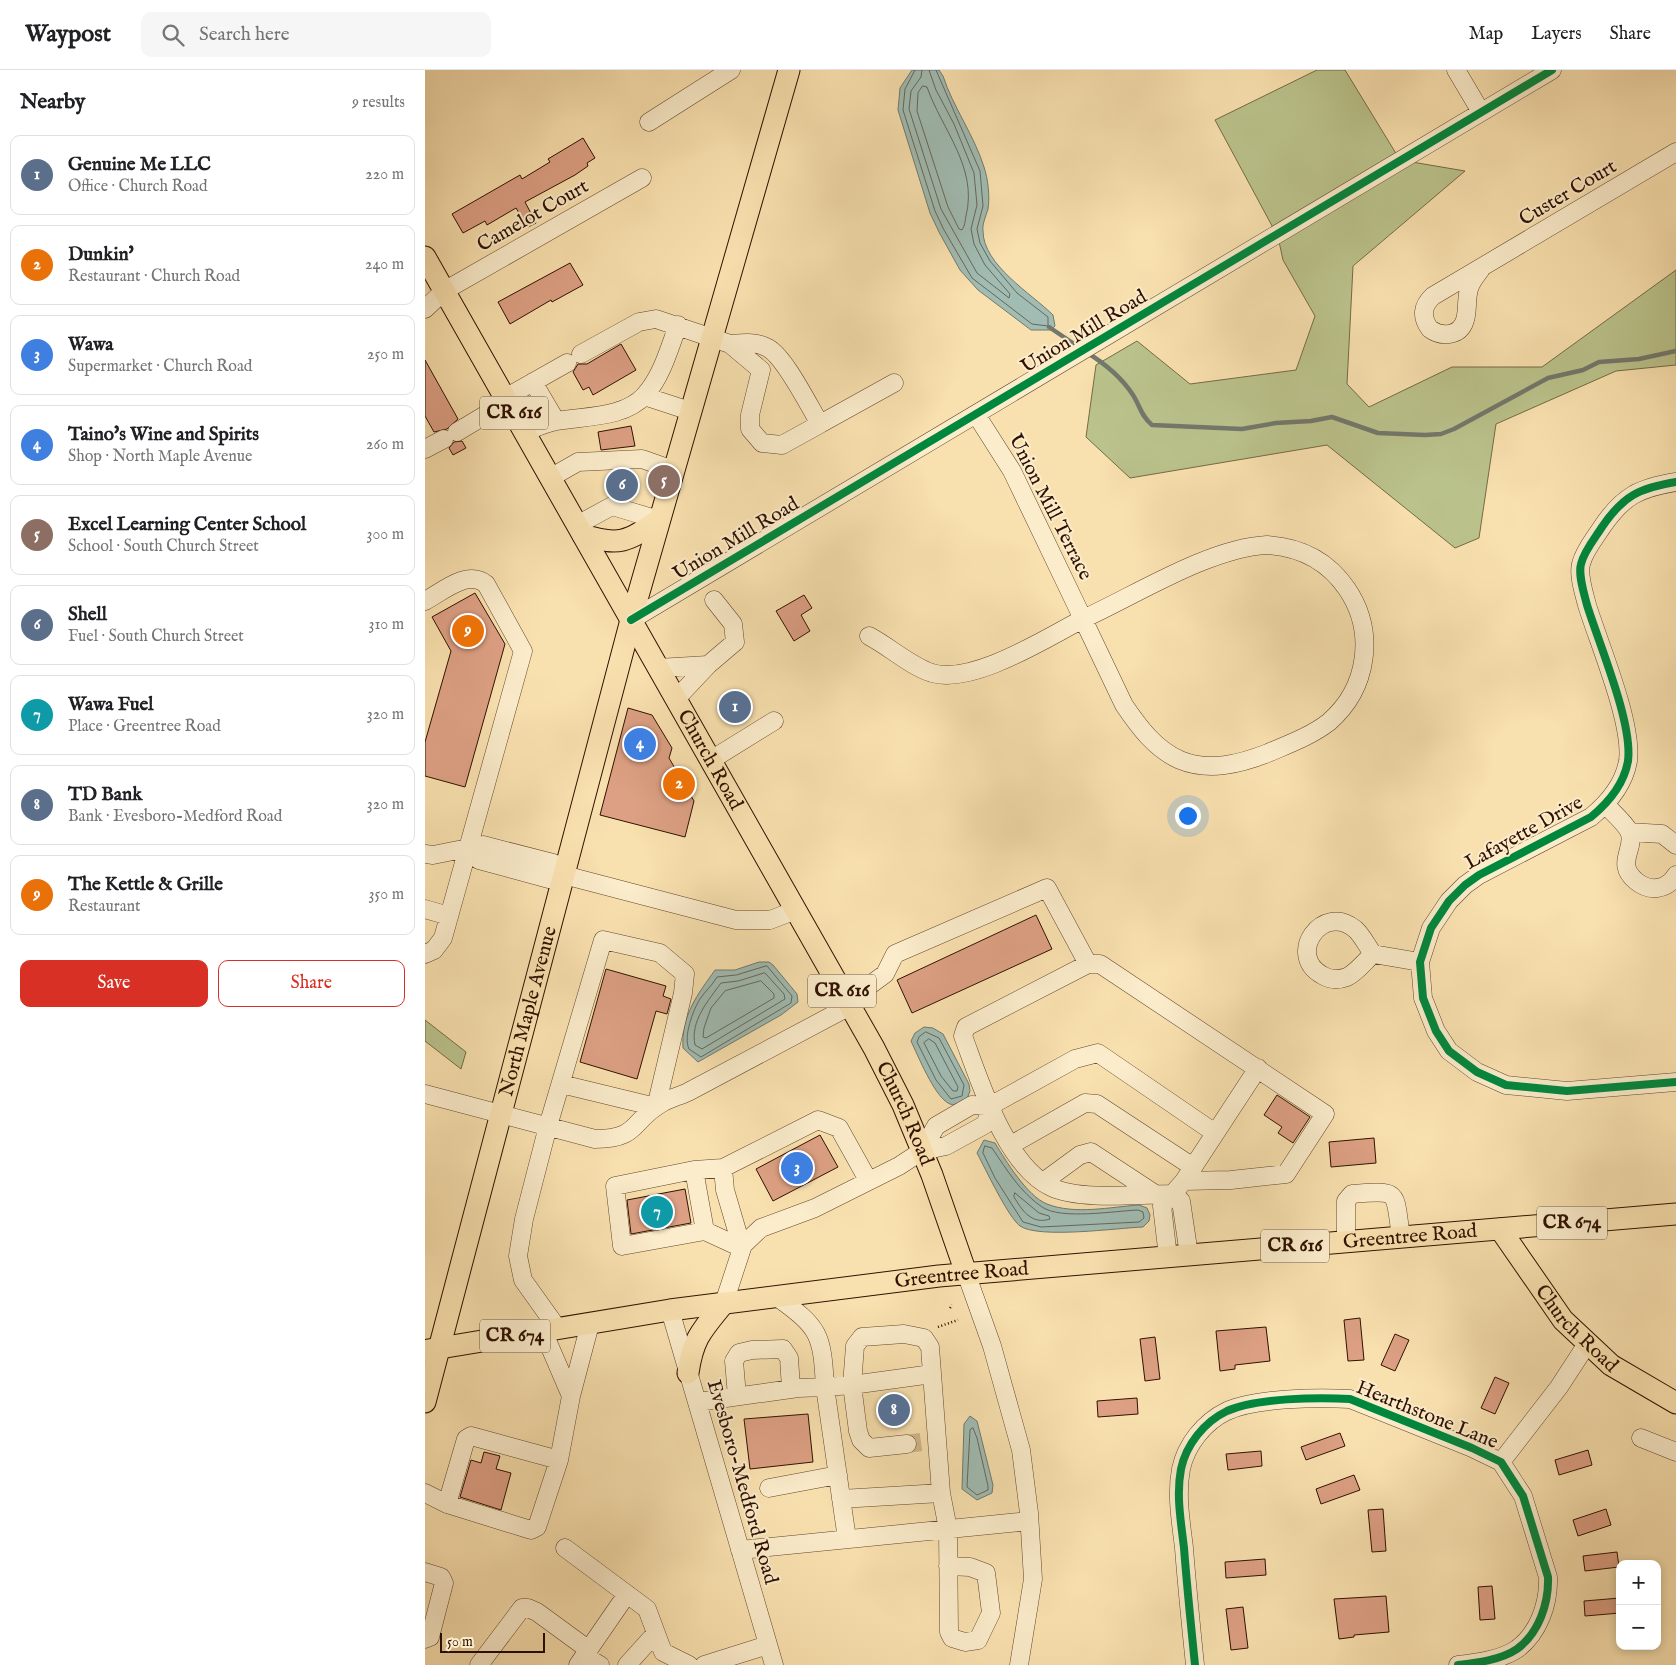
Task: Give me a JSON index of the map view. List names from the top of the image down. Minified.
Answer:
{"streets":{"main road":["CR 616","Church Road","North Maple Avenue","CR 674","Greentree Road"],"street":["Custer Court","Camelot Court","Union Mill Road","Union Mill Terrace","Lafayette Drive","Hearthstone Lane","Evesboro-Medford Road"]},"crossings":[["Camelot Court","Church Road"],["Union Mill Road","Union Mill Terrace"],["Union Mill Road","Church Road"],["Union Mill Road","North Maple Avenue"],["Church Road","North Maple Avenue"],["Church Road","CR 674"],["Church Road","Greentree Road"],["North Maple Avenue","Greentree Road"],["CR 674","Greentree Road"],["Greentree Road","Evesboro-Medford Road"]],"scale_bar":"50 m","page":{"header":"Waypost","search":"Search here","nav":["Map","Layers","Share"],"heading":["Nearby","9 results"],"list":[{"mark":"1","name":"Genuine Me LLC","note":"Office · Church Road","value":"220 m"},{"mark":"2","name":"Dunkin'","note":"Restaurant · Church Road","value":"240 m"},{"mark":"3","name":"Wawa","note":"Supermarket · Church Road","value":"250 m"},{"mark":"4","name":"Taino's Wine and Spirits","note":"Shop · North Maple Avenue","value":"260 m"},{"mark":"5","name":"Excel Learning Center School","note":"School · South Church Street","value":"300 m"},{"mark":"6","name":"Shell","note":"Fuel · South Church Street","value":"310 m"},{"mark":"7","name":"Wawa Fuel","note":"Place · Greentree Road","value":"320 m"},{"mark":"8","name":"TD Bank","note":"Bank · Evesboro-Medford Road","value":"320 m"},{"mark":"9","name":"The Kettle & Grille","note":"Restaurant","value":"350 m"}],"pins":["5","6","9","1","4","2","3","7","8"],"buttons":["Save","Share"],"map_buttons":["+","−"],"scale":"50 m"}}
